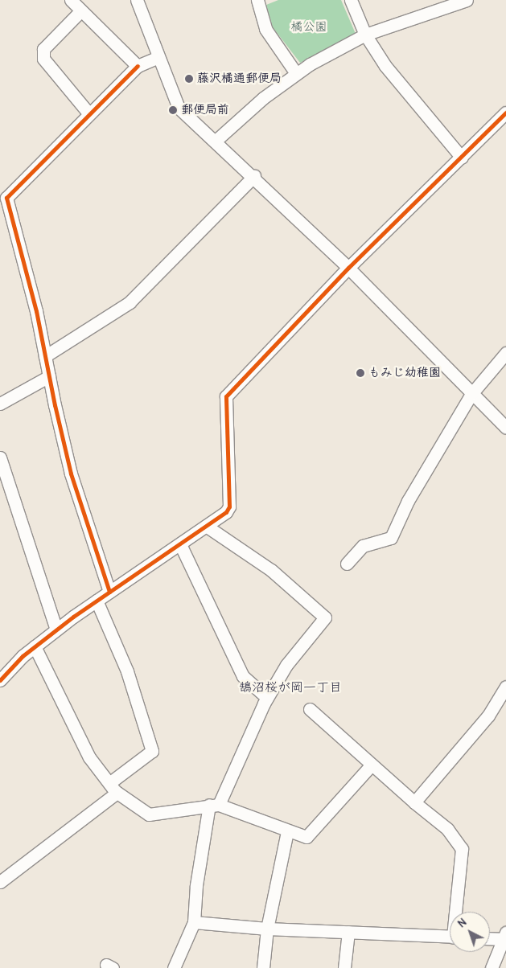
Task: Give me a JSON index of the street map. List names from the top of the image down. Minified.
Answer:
{"districts":["鵠沼桜が岡一丁目"],"parks":["橘公園"],"places":["藤沢橘通郵便局","郵便局前","もみじ幼稚園"],"north":"top left"}
